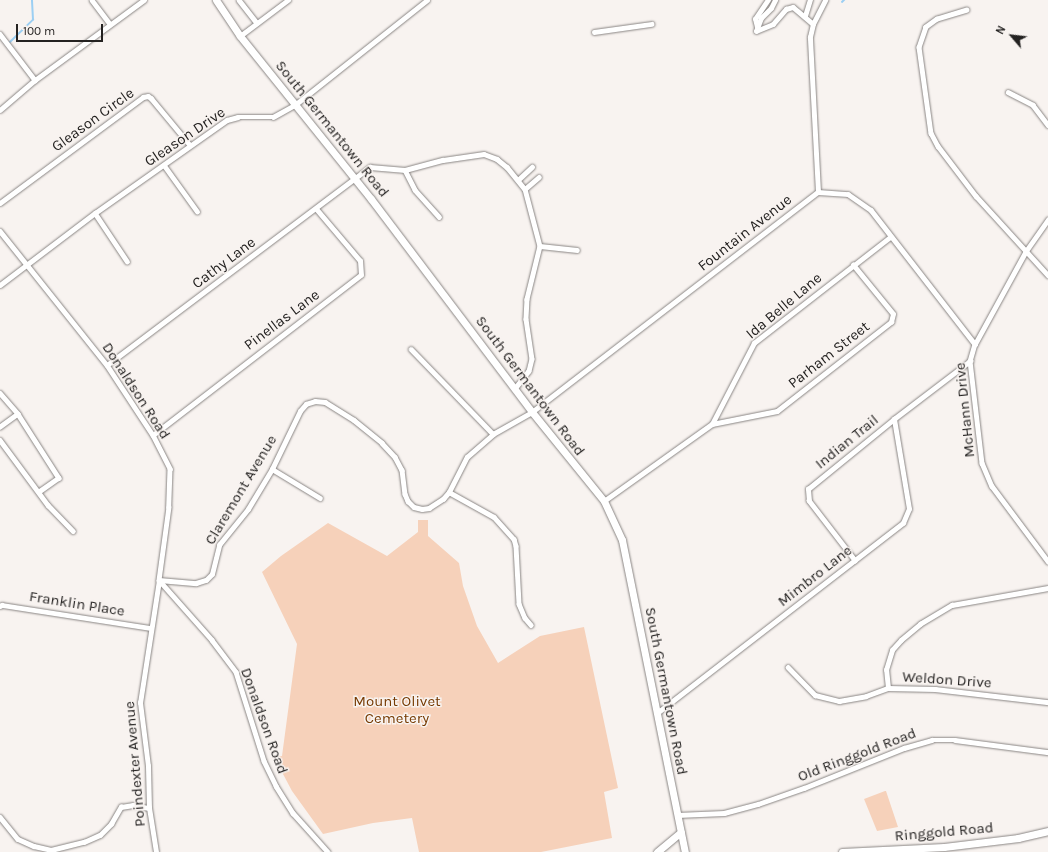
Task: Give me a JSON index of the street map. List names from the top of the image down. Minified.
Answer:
{"streets":{"main road":["South Germantown Road","Ringgold Road"],"street":["Gleason Circle","Gleason Drive","Fountain Avenue","Cathy Lane","Ida Belle Lane","Pinellas Lane","Parham Street","Donaldson Road","McHann Drive","Indian Trail","Claremont Avenue","Mimbro Lane","Franklin Place","Weldon Drive","Old Ringgold Road","Poindexter Avenue"]},"crossings":[["Gleason Circle","Gleason Drive"],["South Germantown Road","Gleason Drive"],["South Germantown Road","Fountain Avenue"],["South Germantown Road","Cathy Lane"],["South Germantown Road","Ida Belle Lane"],["South Germantown Road","Claremont Avenue"],["South Germantown Road","Mimbro Lane"],["South Germantown Road","Old Ringgold Road"],["Gleason Drive","Donaldson Road"],["Fountain Avenue","McHann Drive"],["Fountain Avenue","Claremont Avenue"],["Cathy Lane","Pinellas Lane"],["Cathy Lane","Donaldson Road"],["Ida Belle Lane","Parham Street"],["Ida Belle Lane","McHann Drive"],["Pinellas Lane","Donaldson Road"],["Donaldson Road","Claremont Avenue"],["Donaldson Road","Poindexter Avenue"],["McHann Drive","Indian Trail"],["Indian Trail","Mimbro Lane"],["Claremont Avenue","Poindexter Avenue"],["Franklin Place","Poindexter Avenue"]],"parks":["Mount Olivet Cemetery"],"scale_bar":"100 m","north":"top left"}
